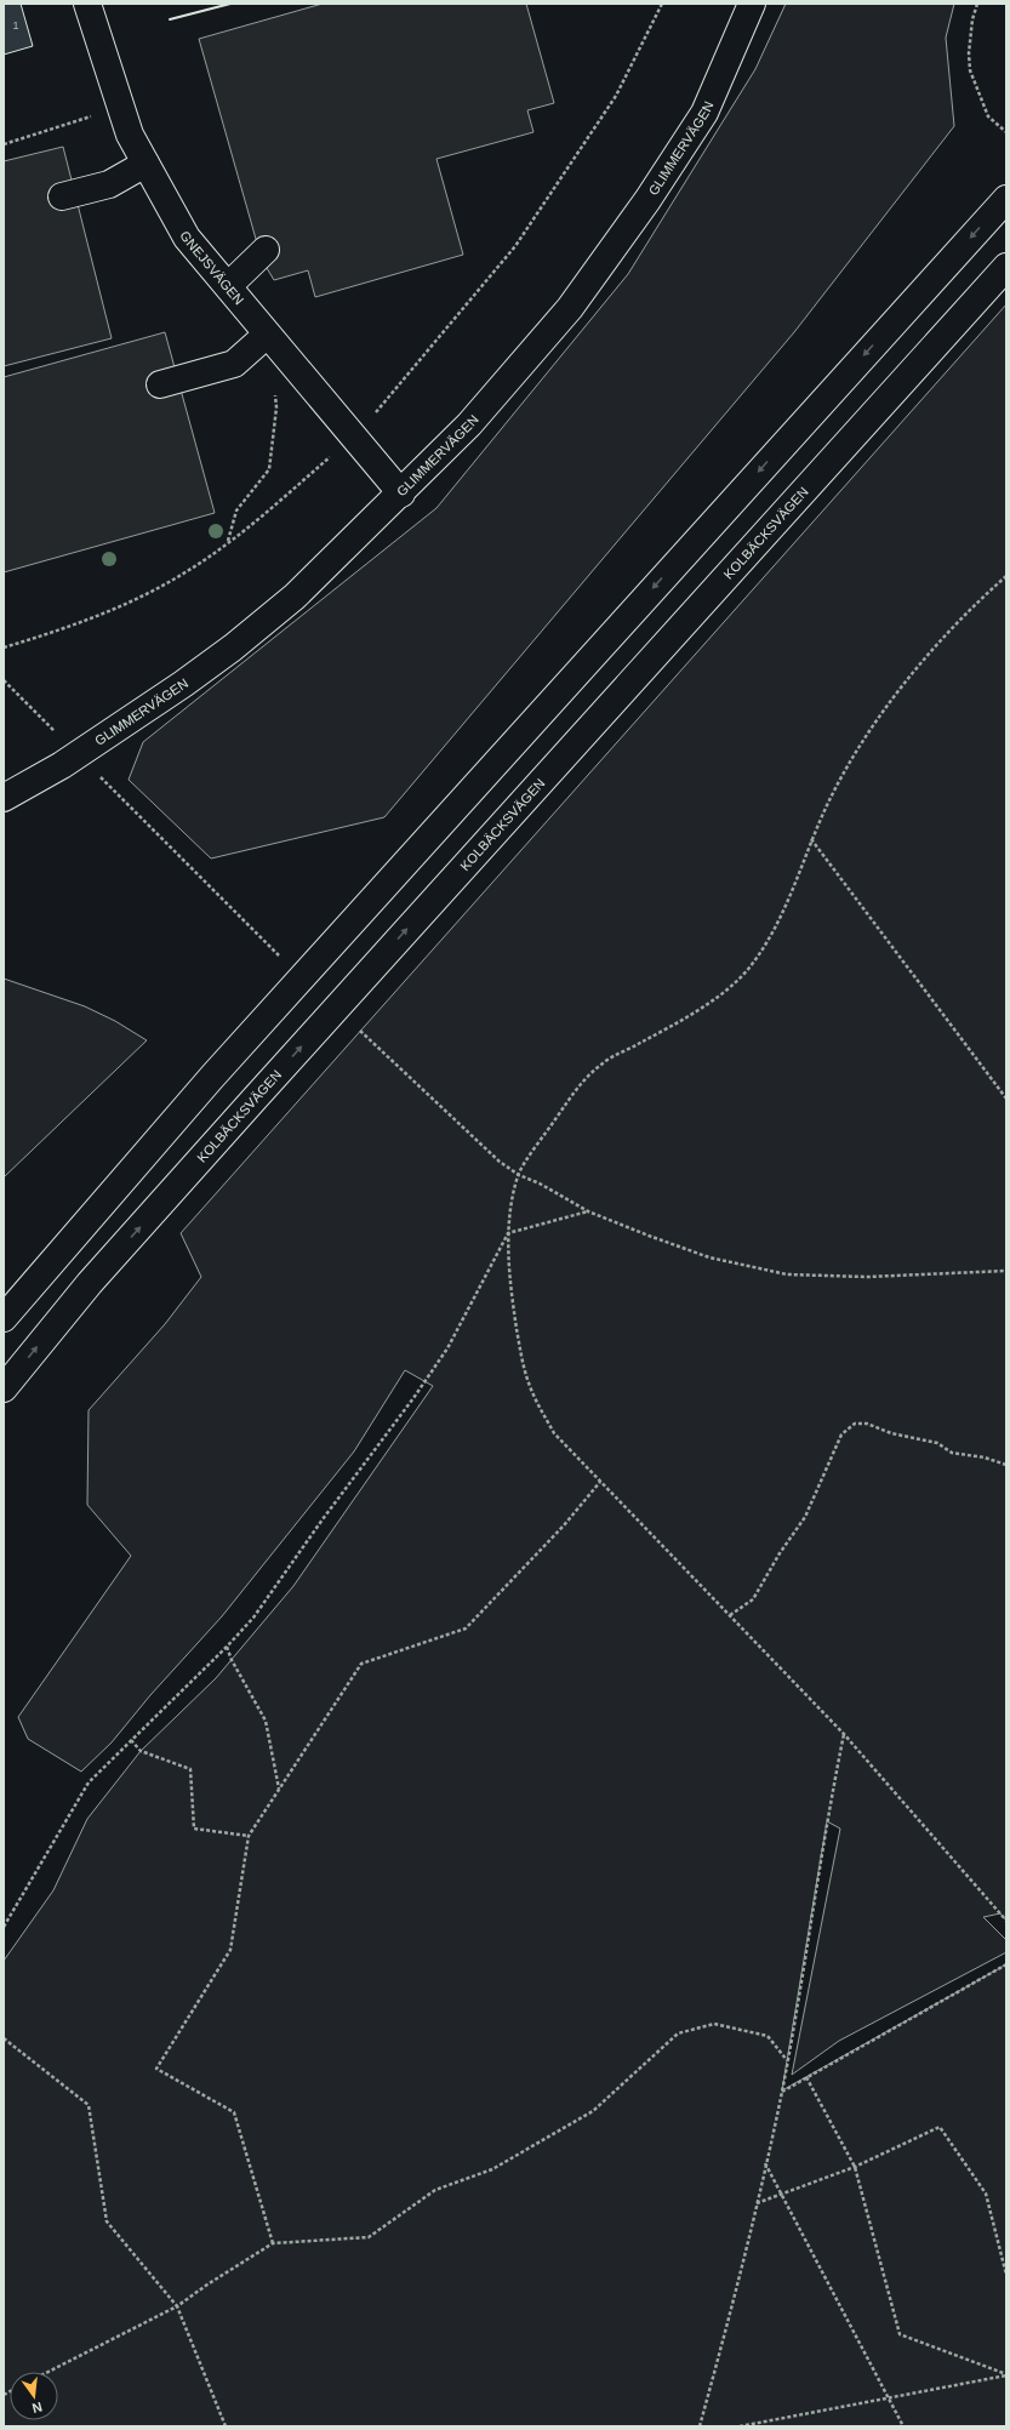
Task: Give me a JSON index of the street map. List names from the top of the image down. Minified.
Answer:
{"streets":{"main road":["GLIMMERVÄGEN","GNEJSVÄGEN","KOLBÄCKSVÄGEN"]},"crossings":[["GLIMMERVÄGEN","GNEJSVÄGEN"]],"house_numbers":["1"],"north":"bottom"}
